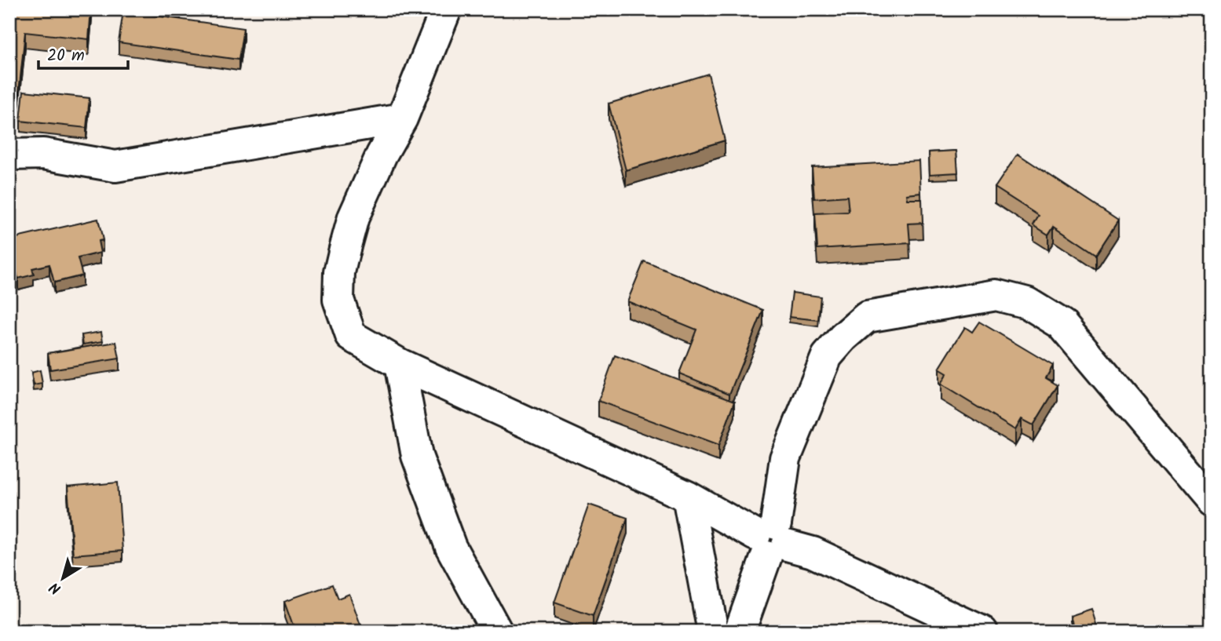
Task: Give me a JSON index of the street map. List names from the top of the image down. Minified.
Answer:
{"scale_bar":"20 m","north":"bottom left"}
